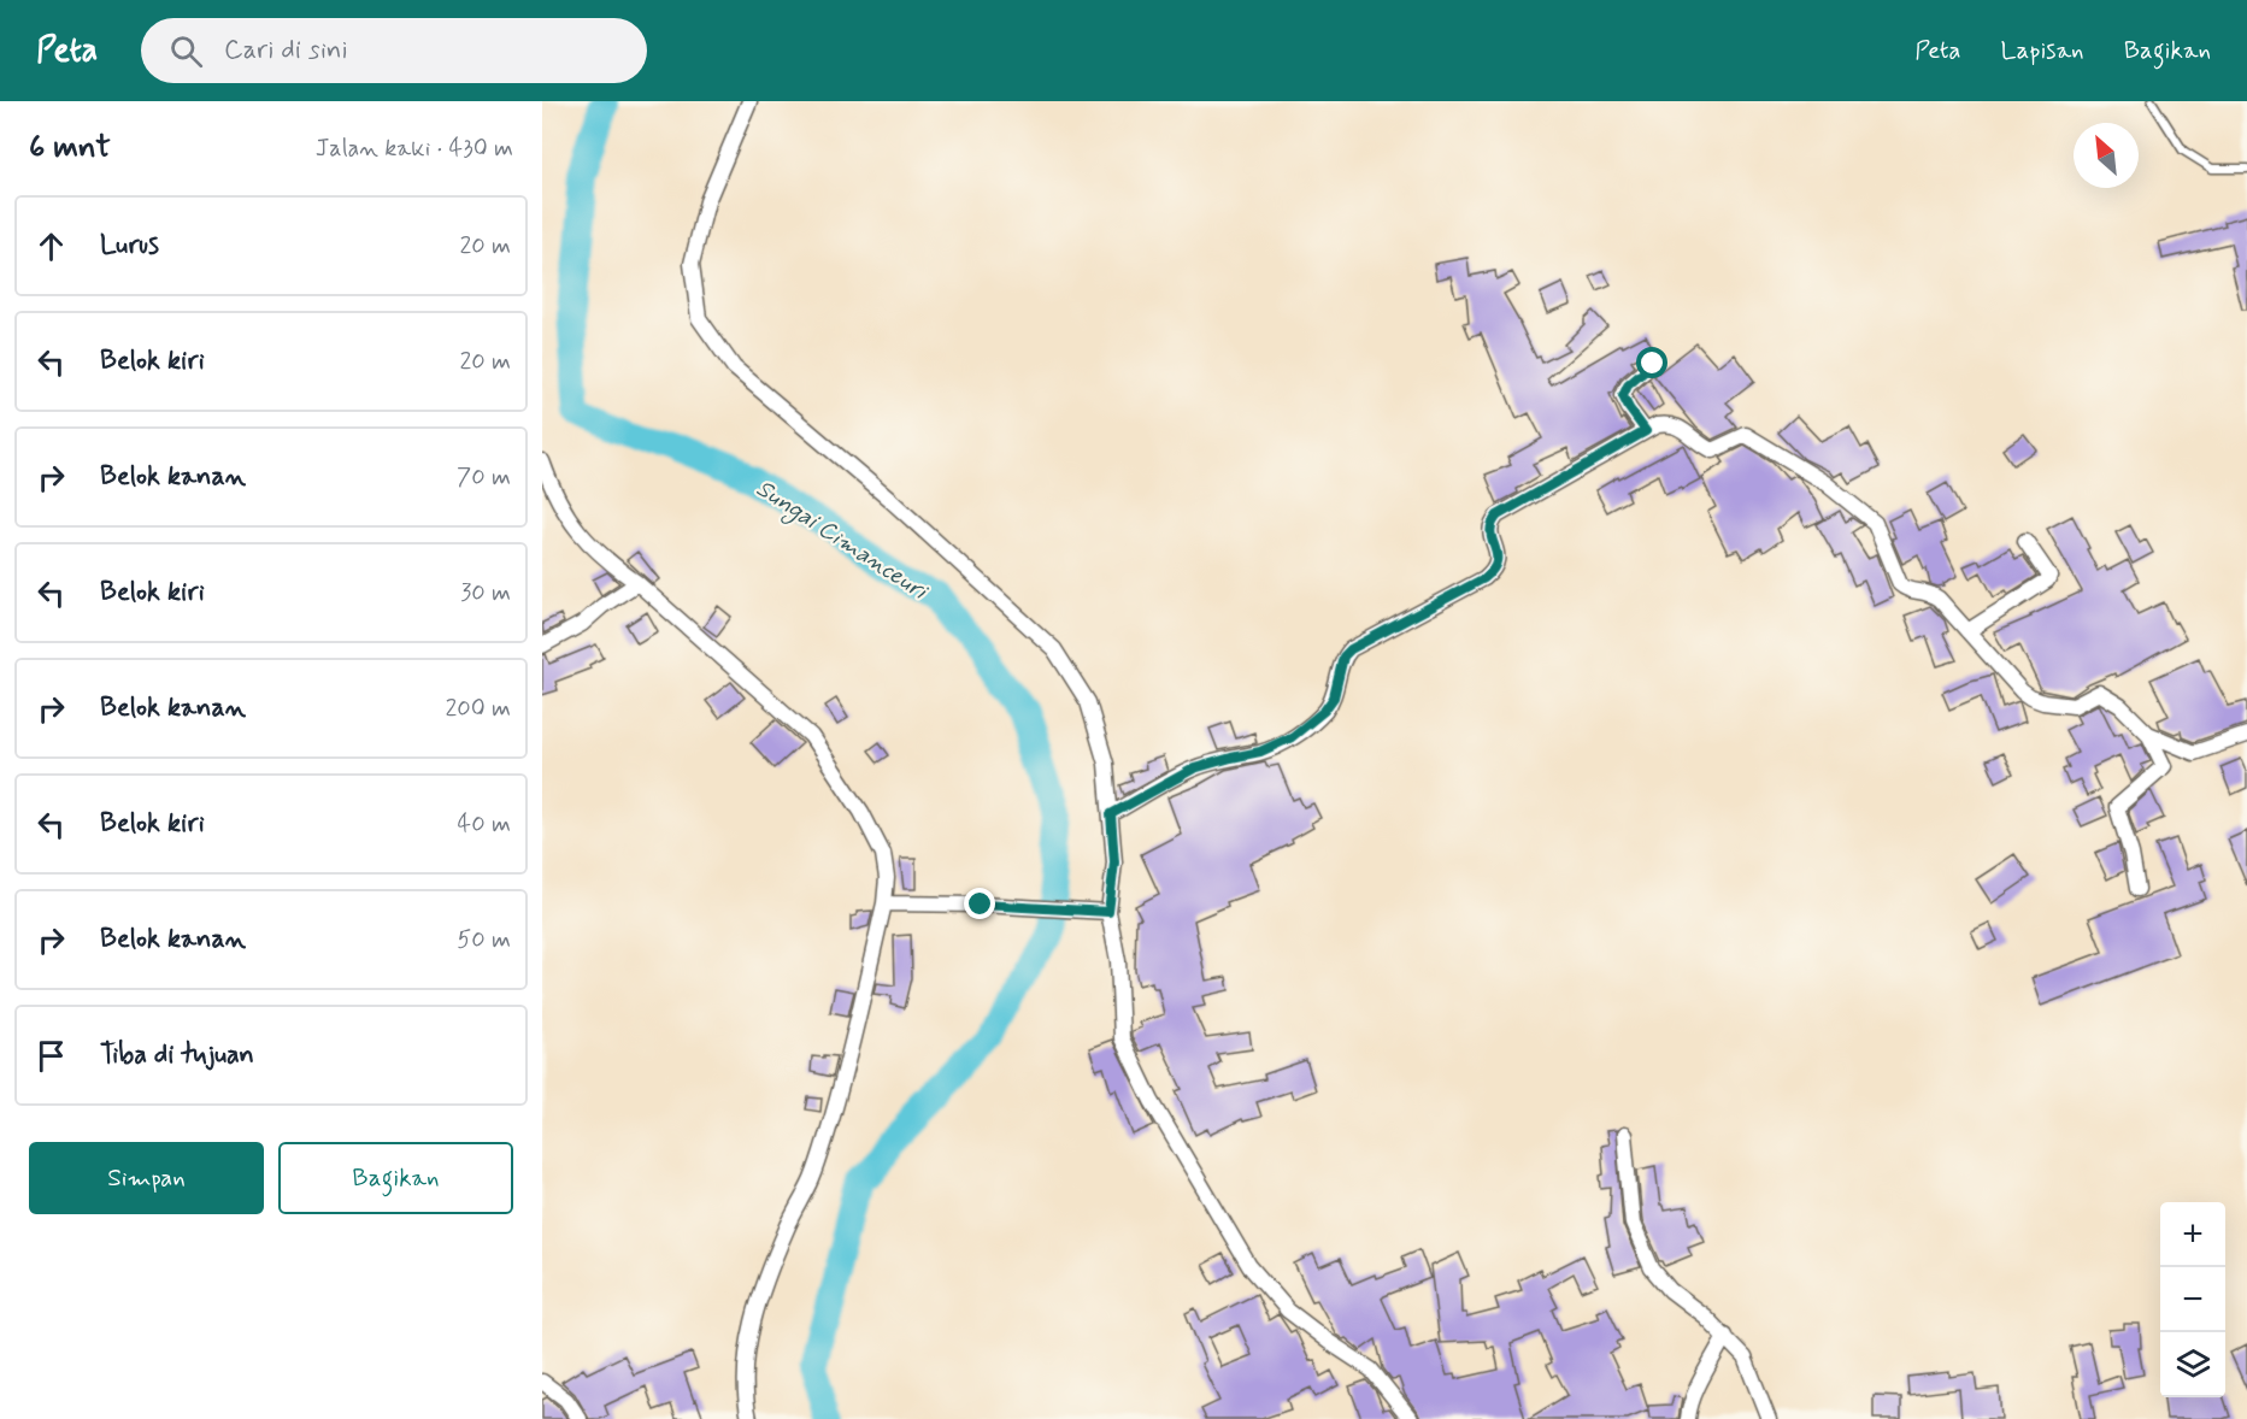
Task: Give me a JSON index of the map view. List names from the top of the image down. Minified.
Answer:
{"water":["Sungai Cimanceuri"],"north":"top left","page":{"header":"Peta","search":"Cari di sini","nav":["Peta","Lapisan","Bagikan"],"heading":["6 mnt","Jalan kaki · 430 m"],"list":[["Lurus","20 m"],["Belok kiri","20 m"],["Belok kanan","70 m"],["Belok kiri","30 m"],["Belok kanan","200 m"],["Belok kiri","40 m"],["Belok kanan","50 m"],"Tiba di tujuan"],"buttons":["Simpan","Bagikan"],"map_buttons":["+","−"]}}
